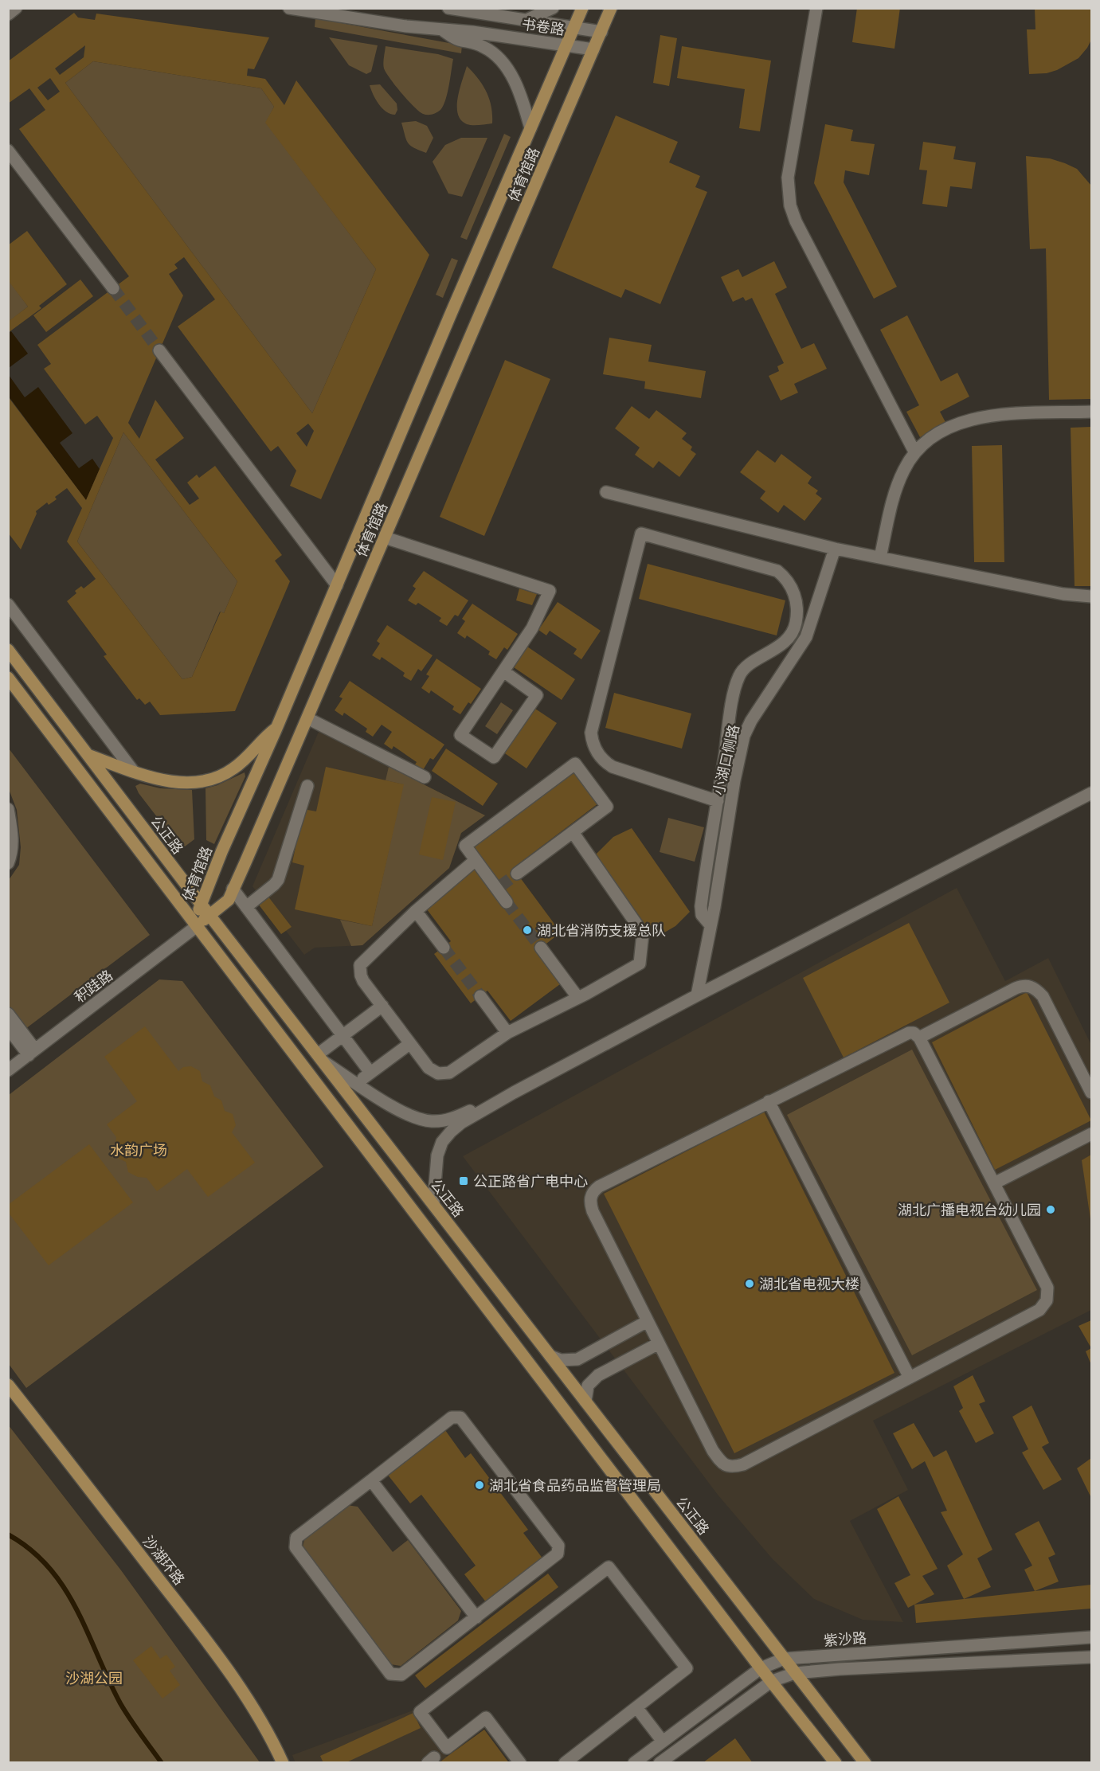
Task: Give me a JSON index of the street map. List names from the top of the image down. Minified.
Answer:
{"streets":{"main road":["体育馆路","公正路","沙湖环路"],"street":["书卷路","小湖口侧路","积跬路","紫沙路"]},"crossings":[["书卷路","体育馆路"],["体育馆路","公正路"],["体育馆路","积跬路"],["公正路","紫沙路"]],"parks":["水韵广场","沙湖公园"],"places":{"other":["湖北省消防支援总队","湖北广播电视台幼儿园","湖北省电视大楼","湖北省食品药品监督管理局"],"transit":["公正路省广电中心"]}}
